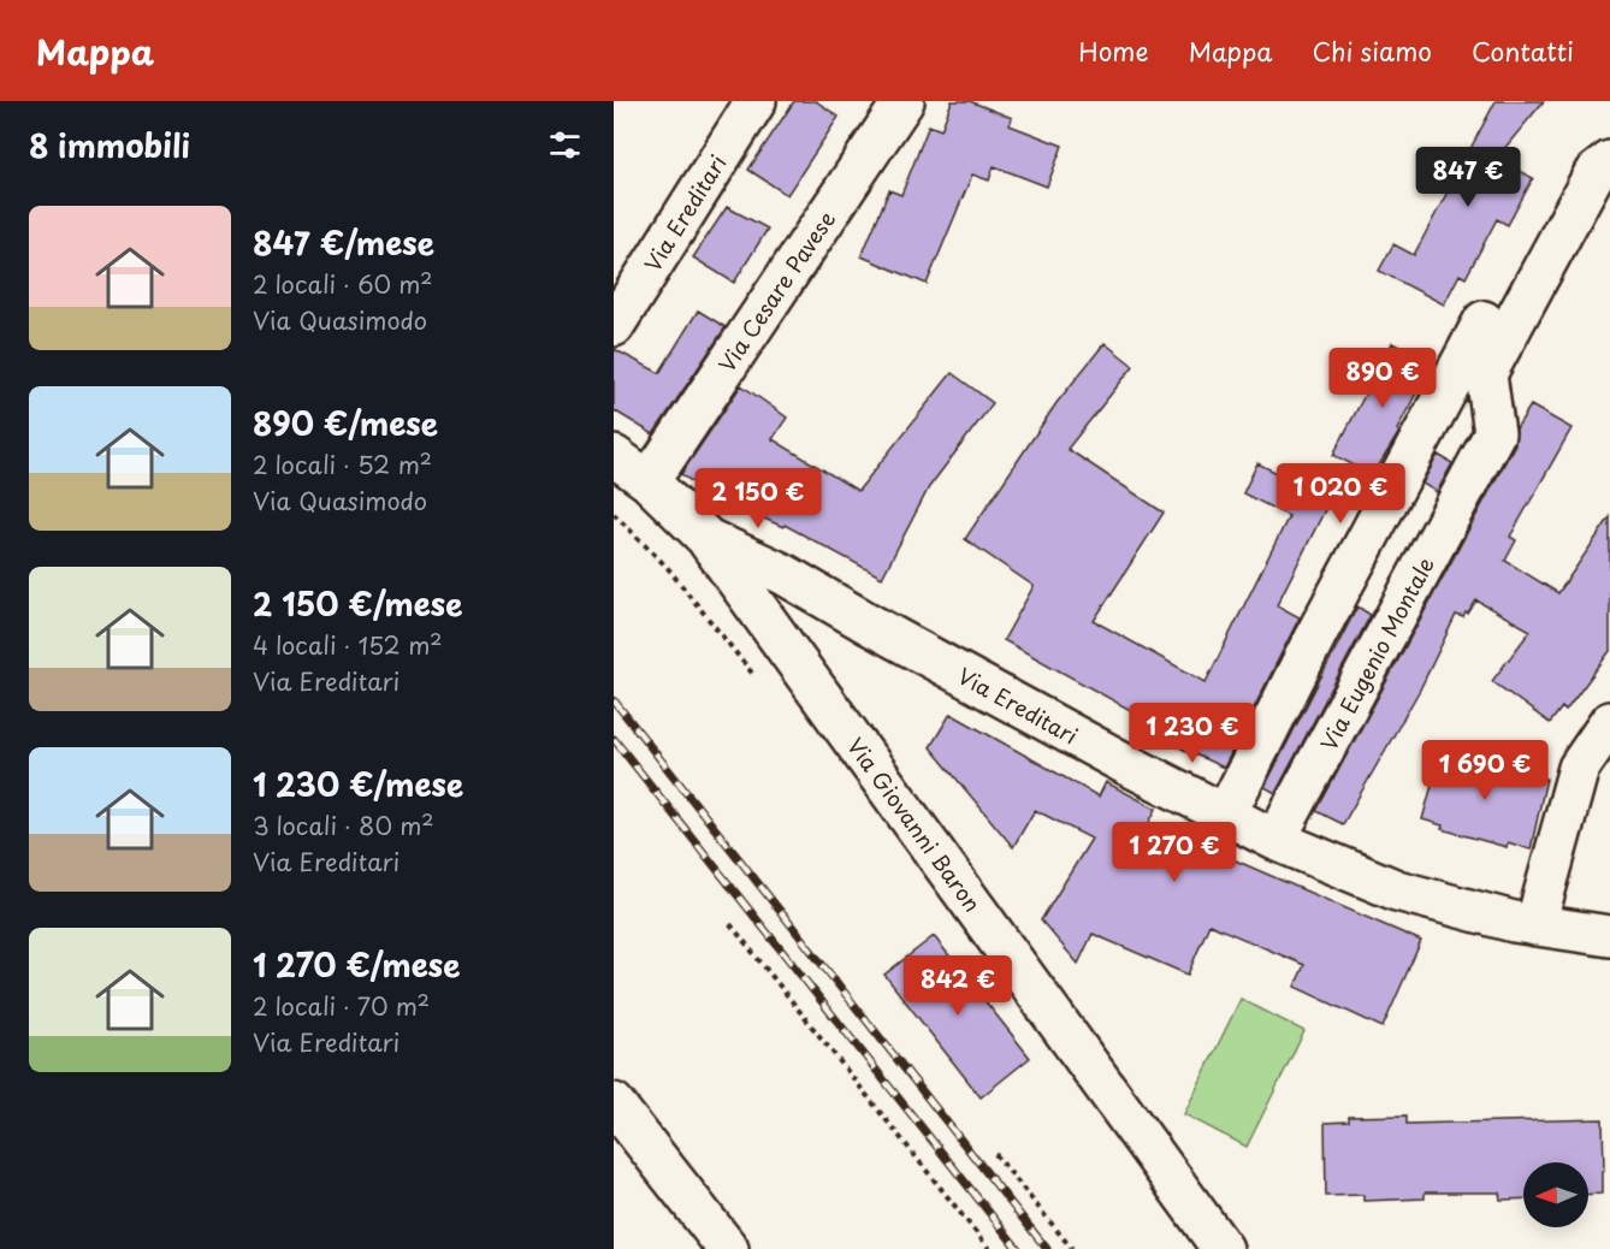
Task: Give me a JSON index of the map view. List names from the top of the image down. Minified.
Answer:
{"streets":{"street":["Via Ereditari","Via Cesare Pavese","Via Eugenio Montale","Via Giovanni Baron"]},"crossings":[["Via Ereditari","Via Cesare Pavese"],["Via Ereditari","Via Eugenio Montale"],["Via Ereditari","Via Giovanni Baron"]],"north":"left","page":{"header":"Mappa","nav":["Home","Mappa","Chi siamo","Contatti"],"heading":"8 immobili","price":["847 €","890 €","1 020 €","2 150 €","1 230 €","1 690 €","1 270 €","842 €"],"list":[{"name":"847 €/mese","note":"2 locali · 60 m² · Via Quasimodo"},{"name":"890 €/mese","note":"2 locali · 52 m² · Via Quasimodo"},{"name":"2 150 €/mese","note":"4 locali · 152 m² · Via Ereditari"},{"name":"1 230 €/mese","note":"3 locali · 80 m² · Via Ereditari"},{"name":"1 270 €/mese","note":"2 locali · 70 m² · Via Ereditari"}]}}
